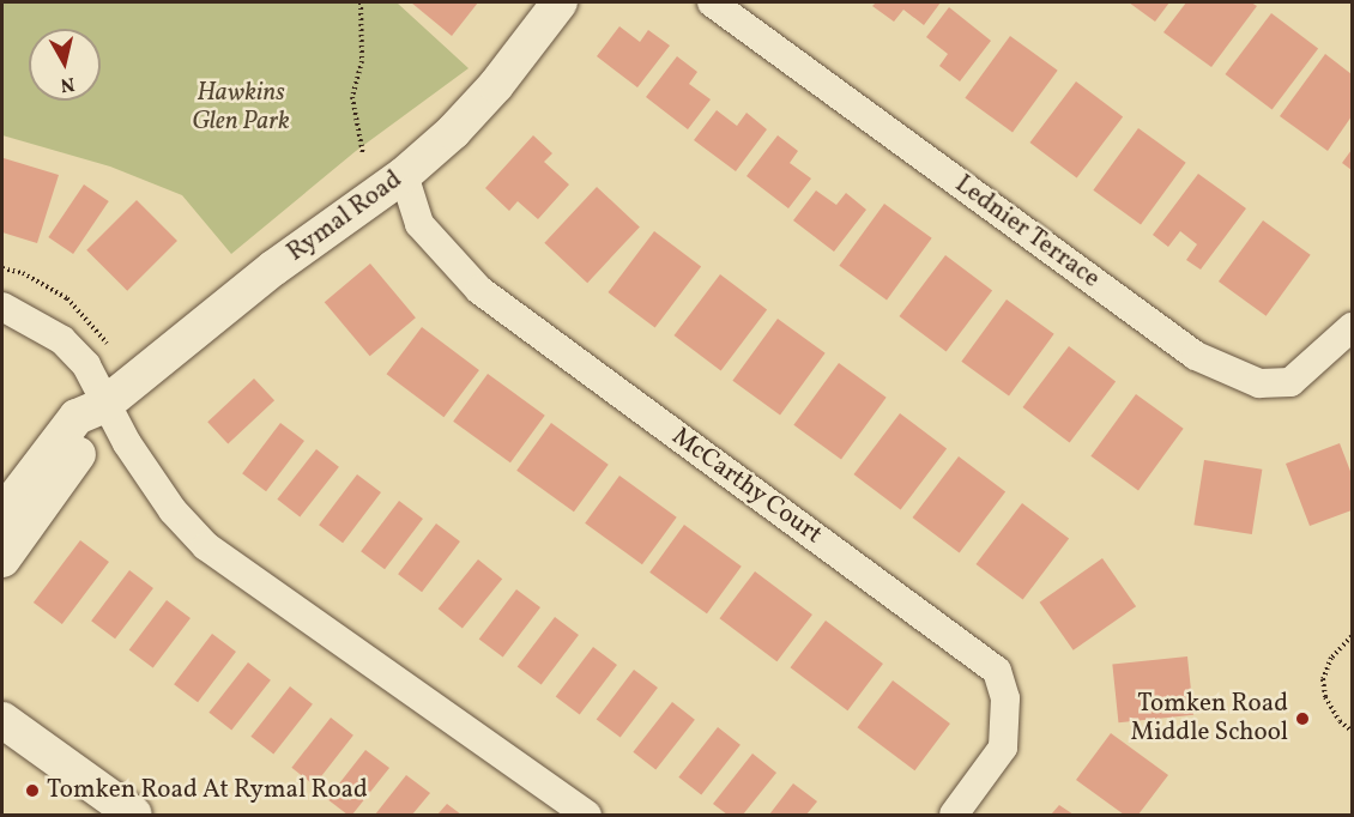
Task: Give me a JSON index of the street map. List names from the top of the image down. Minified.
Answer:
{"streets":{"street":["Rymal Road","Lednier Terrace","McCarthy Court"]},"crossings":[["Rymal Road","McCarthy Court"]],"parks":["Hawkins Glen Park"],"places":["Tomken Road Middle School","Tomken Road At Rymal Road"],"north":"bottom"}
